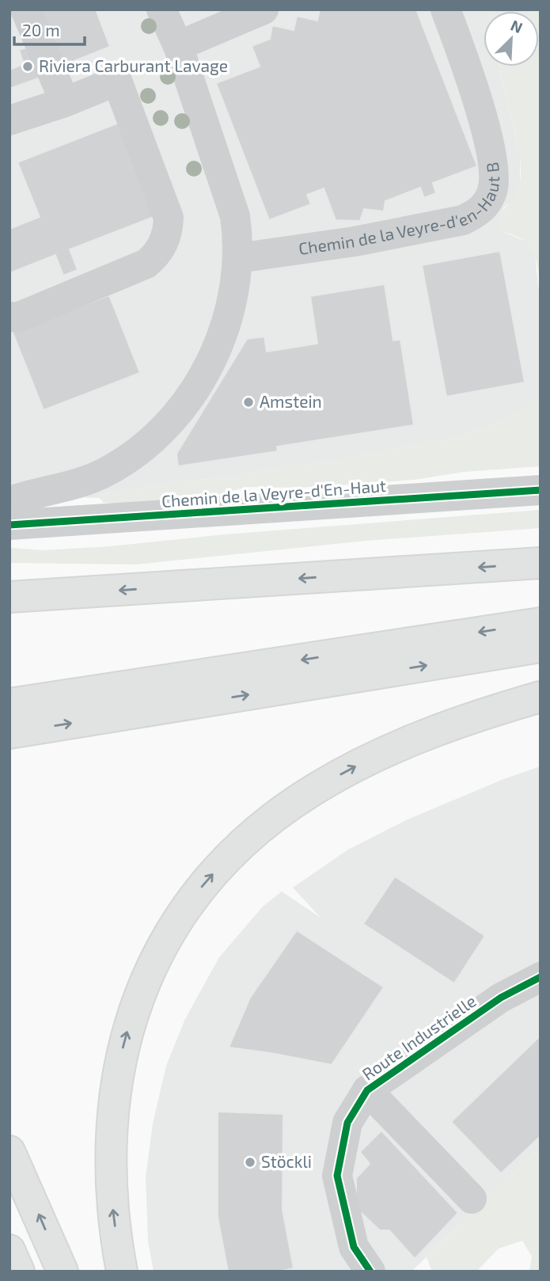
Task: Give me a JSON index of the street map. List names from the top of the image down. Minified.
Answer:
{"streets":{"street":["Chemin de la Veyre-d'en-Haut B","Chemin de la Veyre-d'En-Haut","Route Industrielle"]},"places":["Riviera Carburant Lavage","Amstein","Stöckli"],"scale_bar":"20 m","north":"top right"}
